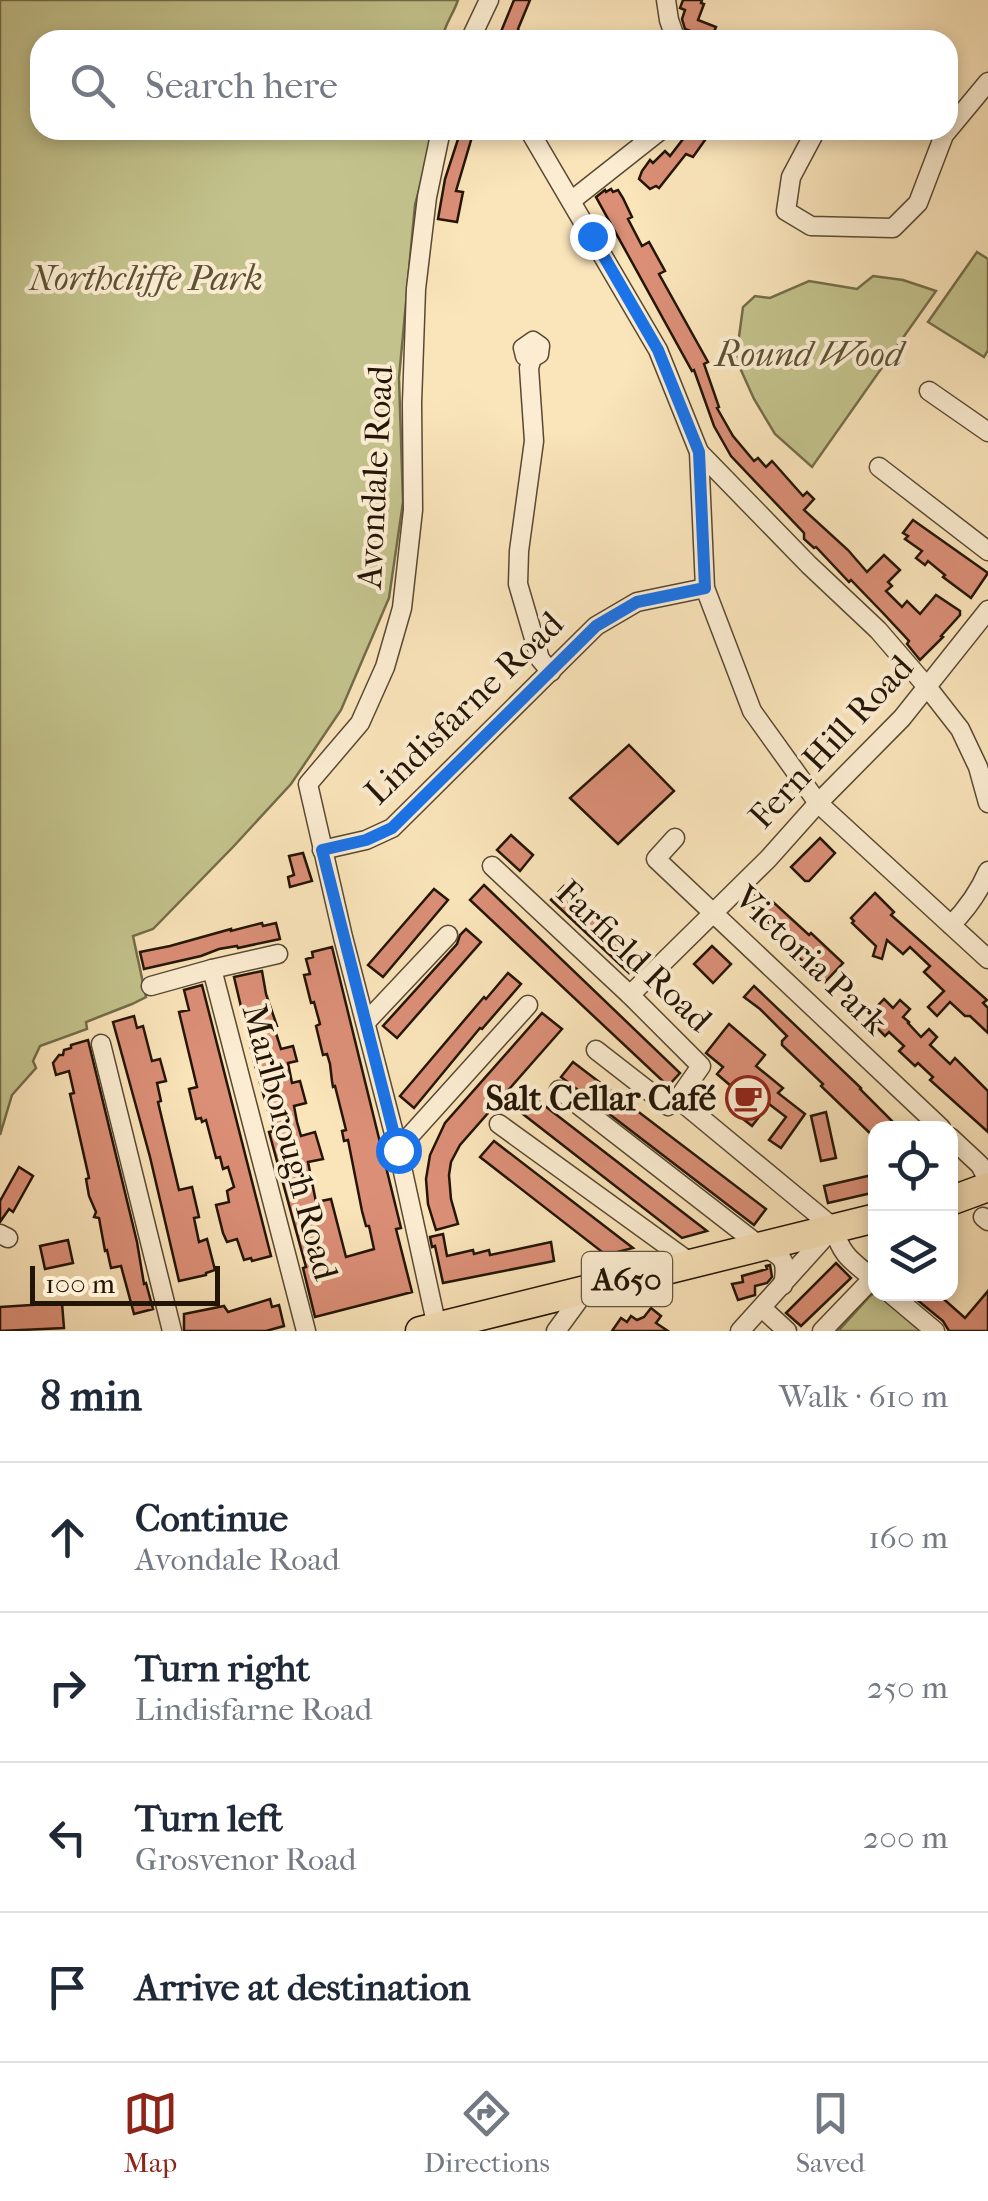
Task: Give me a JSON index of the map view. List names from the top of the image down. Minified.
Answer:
{"streets":{"highway":["A650"],"street":["Avondale Road","Lindisfarne Road","Fern Hill Road","Farfield Road","Victoria Park","Marlborough Road"]},"crossings":[["Avondale Road","Lindisfarne Road"],["Avondale Road","A650"],["Fern Hill Road","Farfield Road"],["Fern Hill Road","Victoria Park"]],"parks":["Northcliffe Park","Round Wood"],"places":{"cafe":["Salt Cellar Café"]},"scale_bar":"100 m","page":{"search":"Search here","scale":"100 m","heading":["8 min","Walk · 610 m"],"list":[["Continue","Avondale Road","160 m"],["Turn right","Lindisfarne Road","250 m"],["Turn left","Grosvenor Road","200 m"],"Arrive at destination"],"nav":["Map","Directions","Saved"]}}
